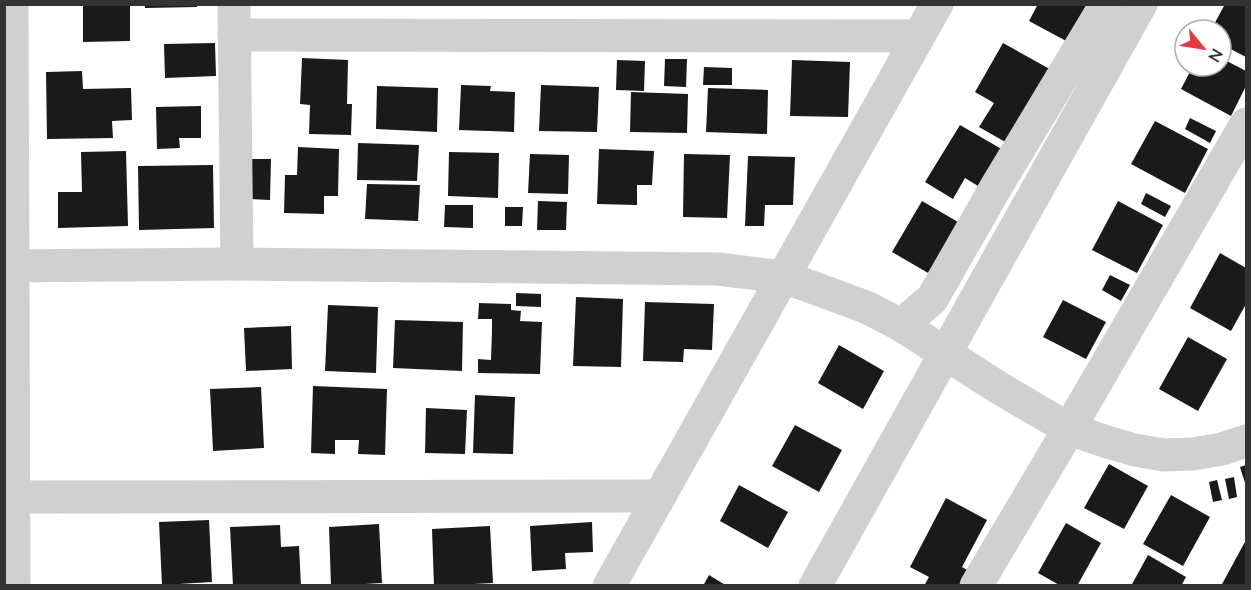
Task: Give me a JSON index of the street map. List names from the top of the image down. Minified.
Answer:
{"north":"bottom right"}
